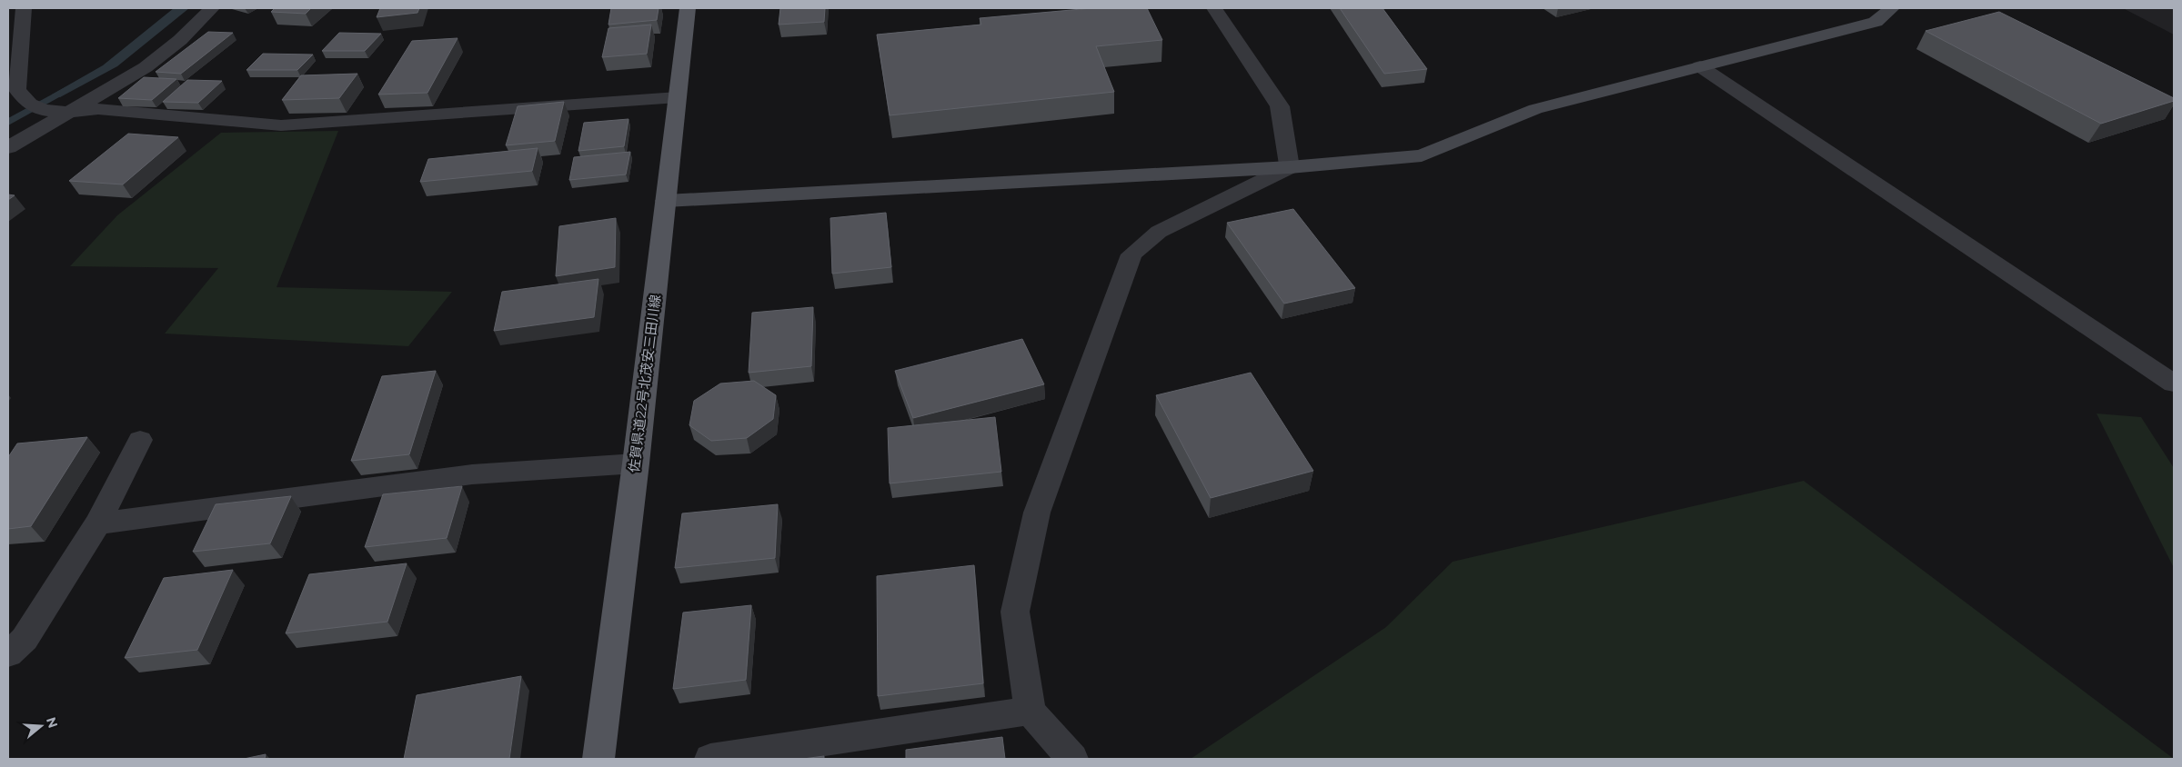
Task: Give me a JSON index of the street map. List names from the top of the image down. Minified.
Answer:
{"streets":{"main road":["佐賀県道22号北茂安三田川線"]},"north":"right"}
